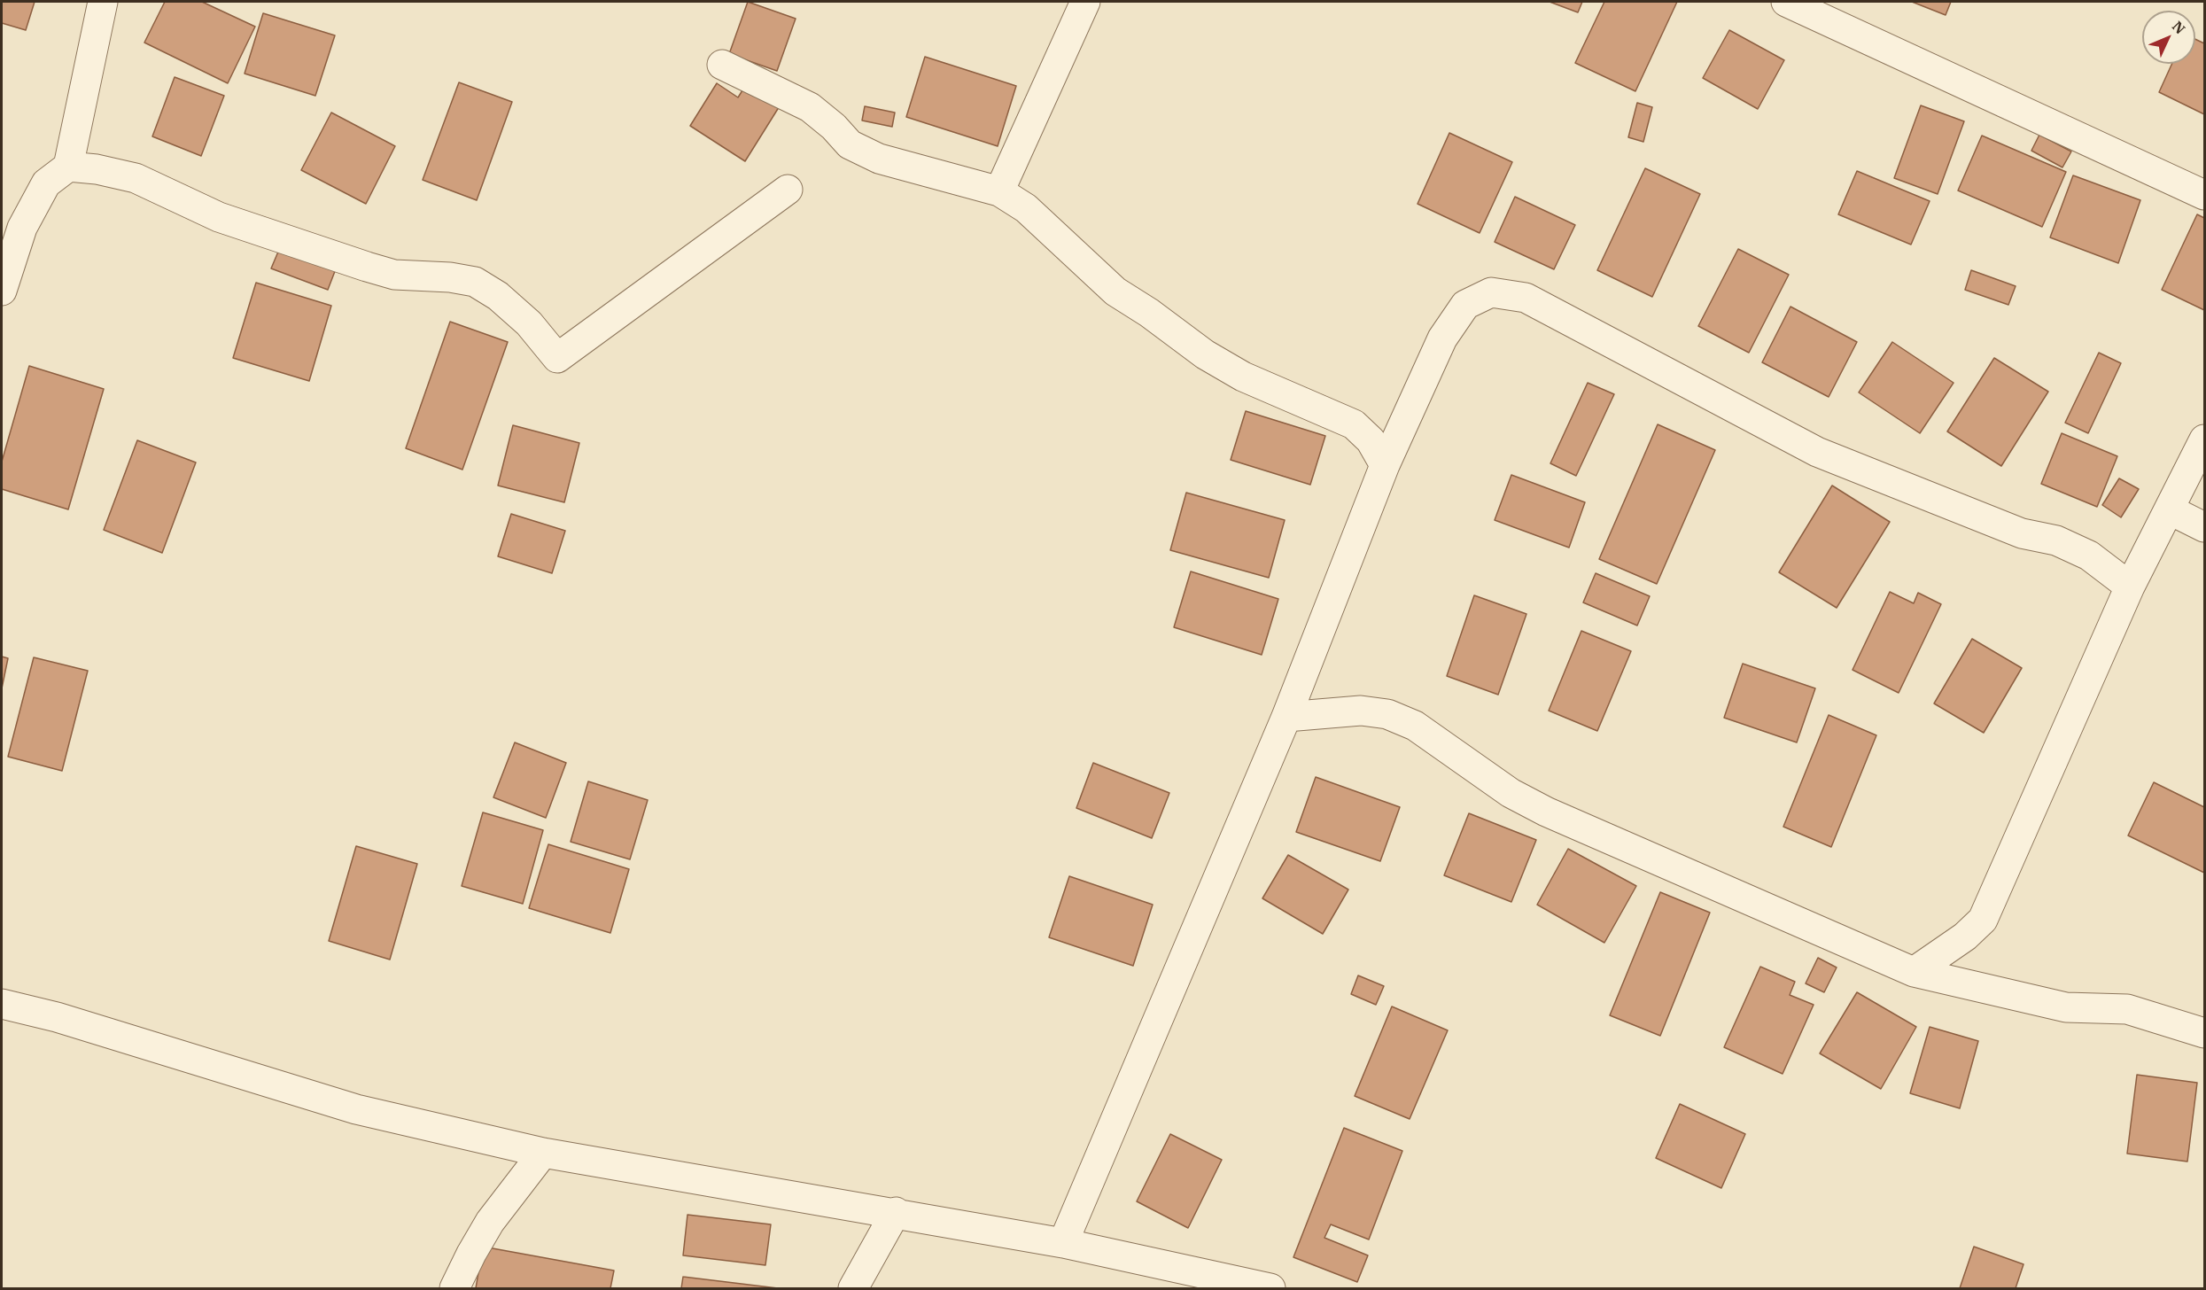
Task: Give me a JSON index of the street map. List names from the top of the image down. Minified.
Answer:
{"north":"top right"}
